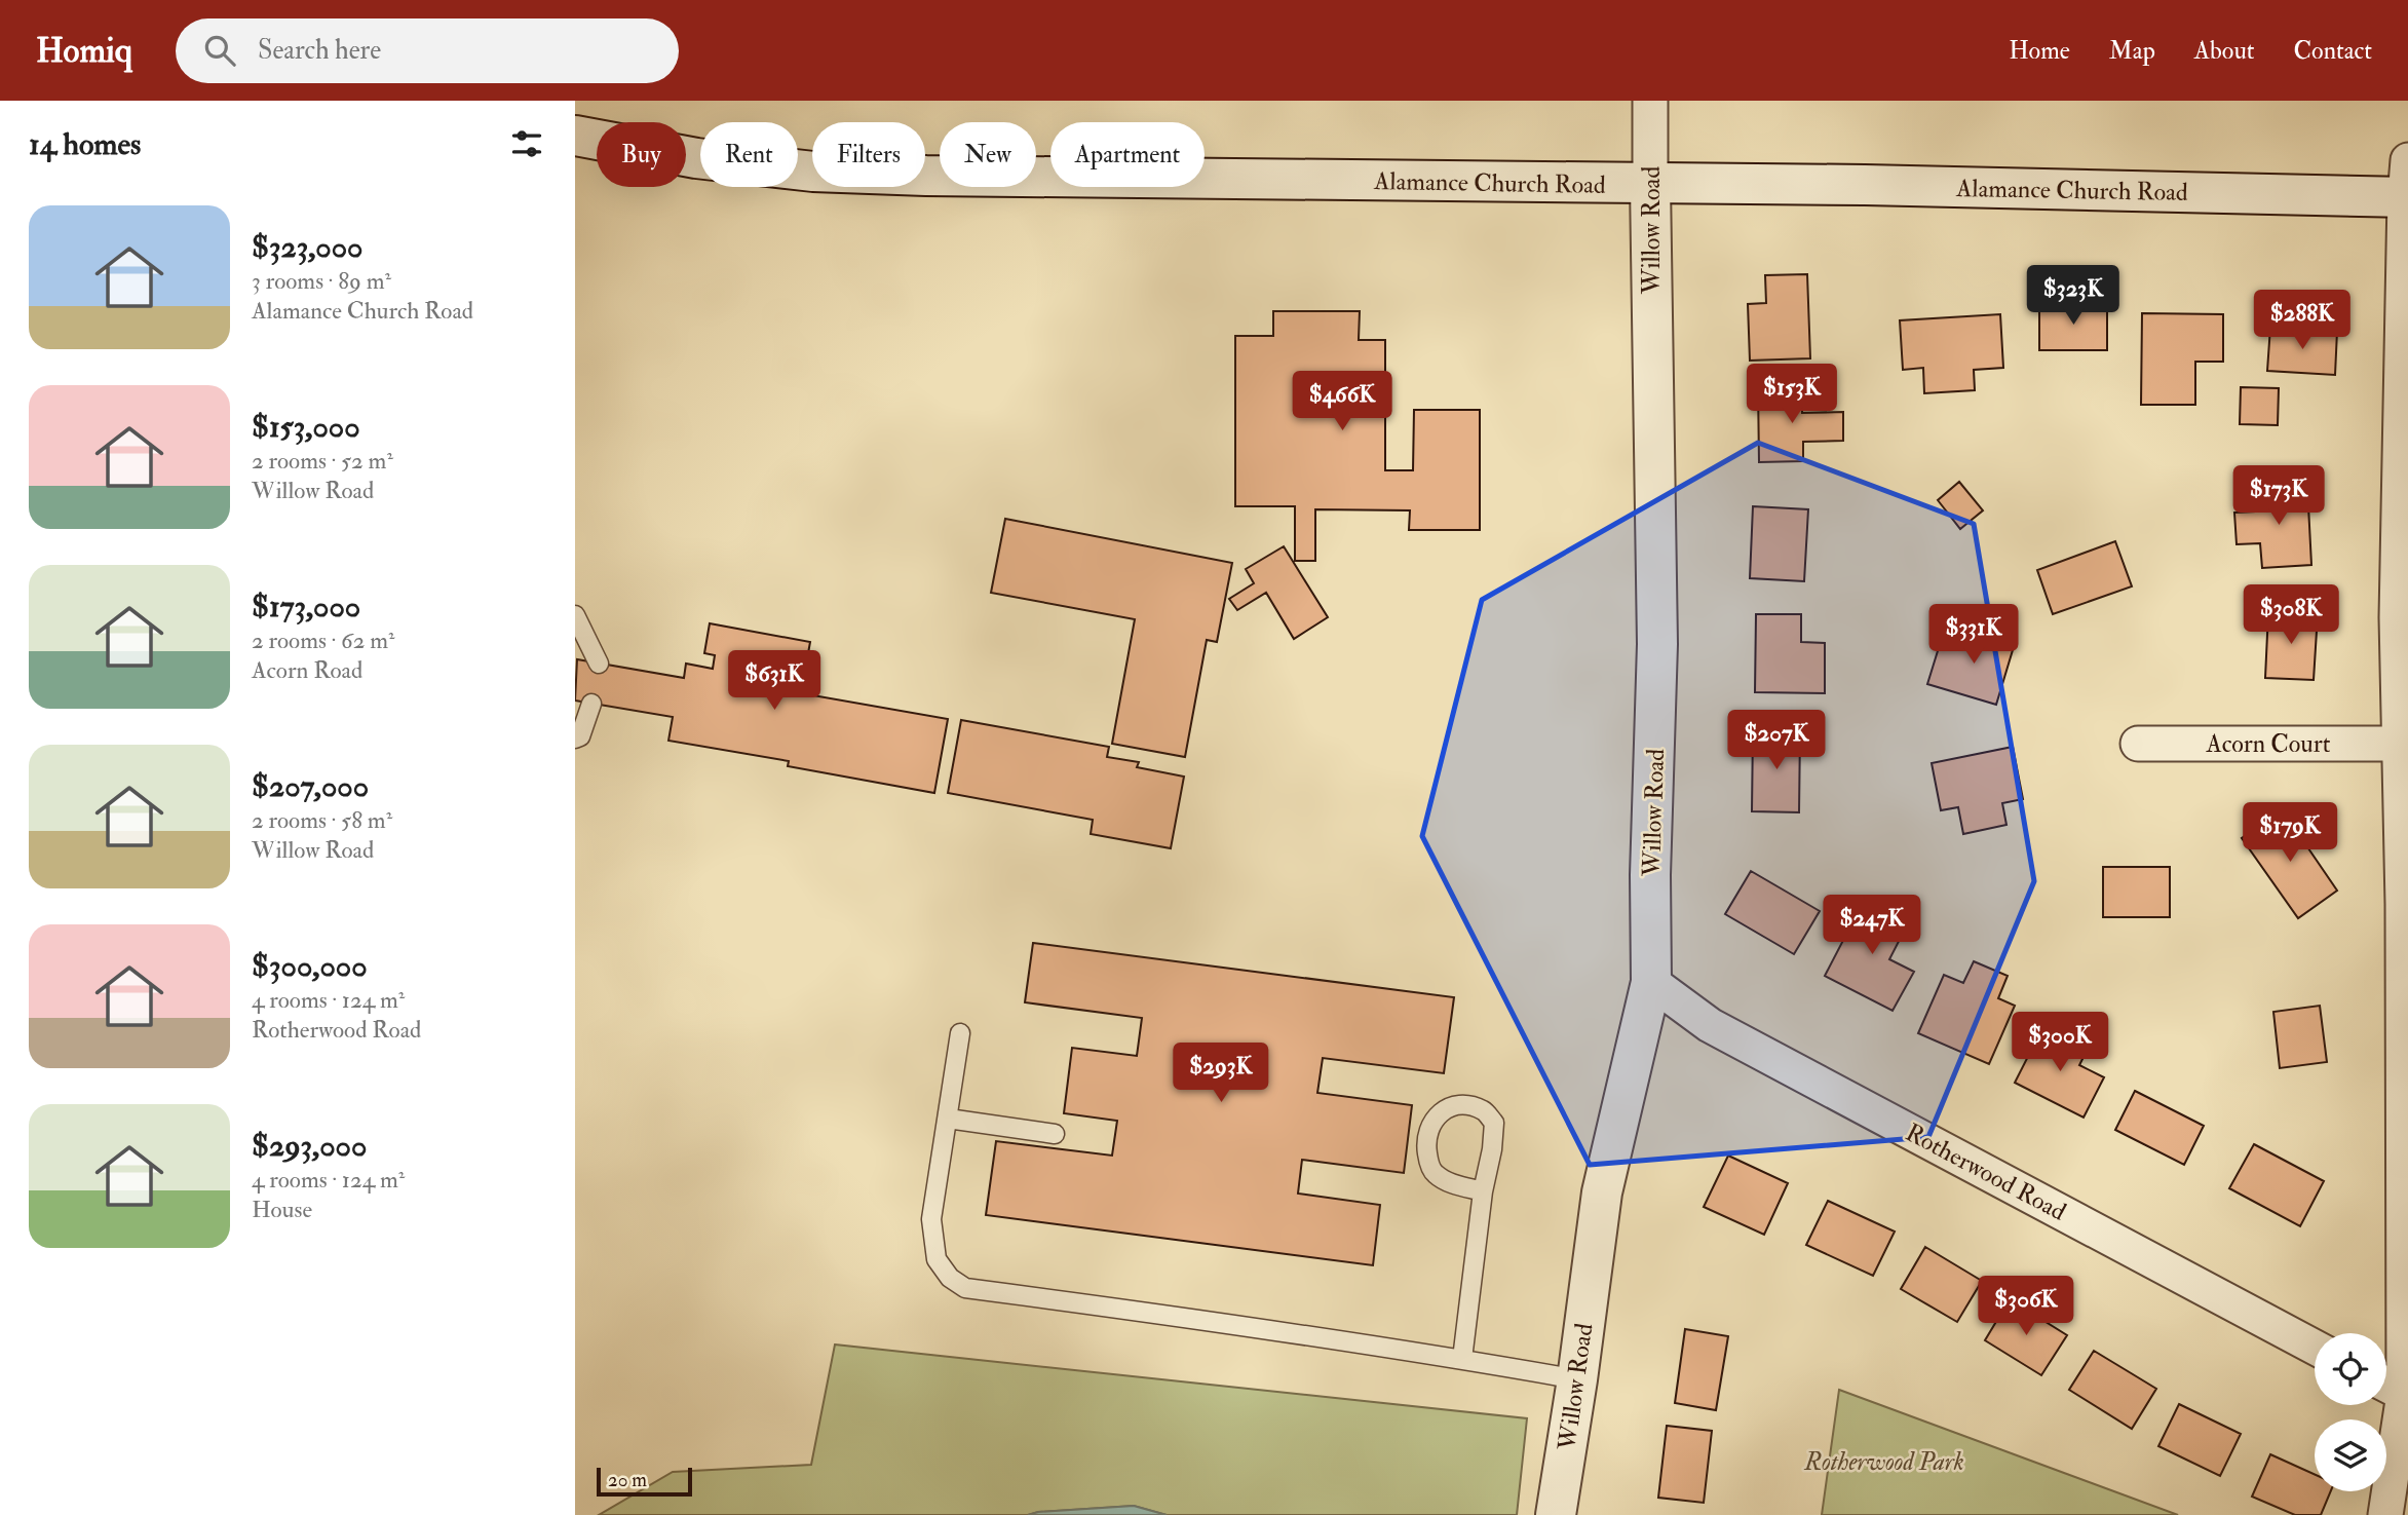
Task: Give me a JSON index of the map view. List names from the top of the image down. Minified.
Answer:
{"streets":{"main road":["Alamance Church Road","Willow Road"],"street":["Acorn Court","Rotherwood Road"]},"crossings":[["Alamance Church Road","Willow Road"],["Willow Road","Rotherwood Road"]],"parks":["Rotherwood Park"],"scale_bar":"20 m","page":{"header":"Homiq","search":"Search here","nav":["Home","Map","About","Contact"],"heading":"14 homes","chip":["Buy","Rent","Filters","New","Apartment"],"list":[{"name":"$323,000","note":"3 rooms · 89 m² · Alamance Church Road"},{"name":"$153,000","note":"2 rooms · 52 m² · Willow Road"},{"name":"$173,000","note":"2 rooms · 62 m² · Acorn Road"},{"name":"$207,000","note":"2 rooms · 58 m² · Willow Road"},{"name":"$300,000","note":"4 rooms · 124 m² · Rotherwood Road"},{"name":"$293,000","note":"4 rooms · 124 m² · House"}],"price":["$323K","$288K","$153K","$466K","$173K","$308K","$331K","$631K","$207K","$179K","$247K","$300K","$293K","$306K"],"scale":"20 m"}}
